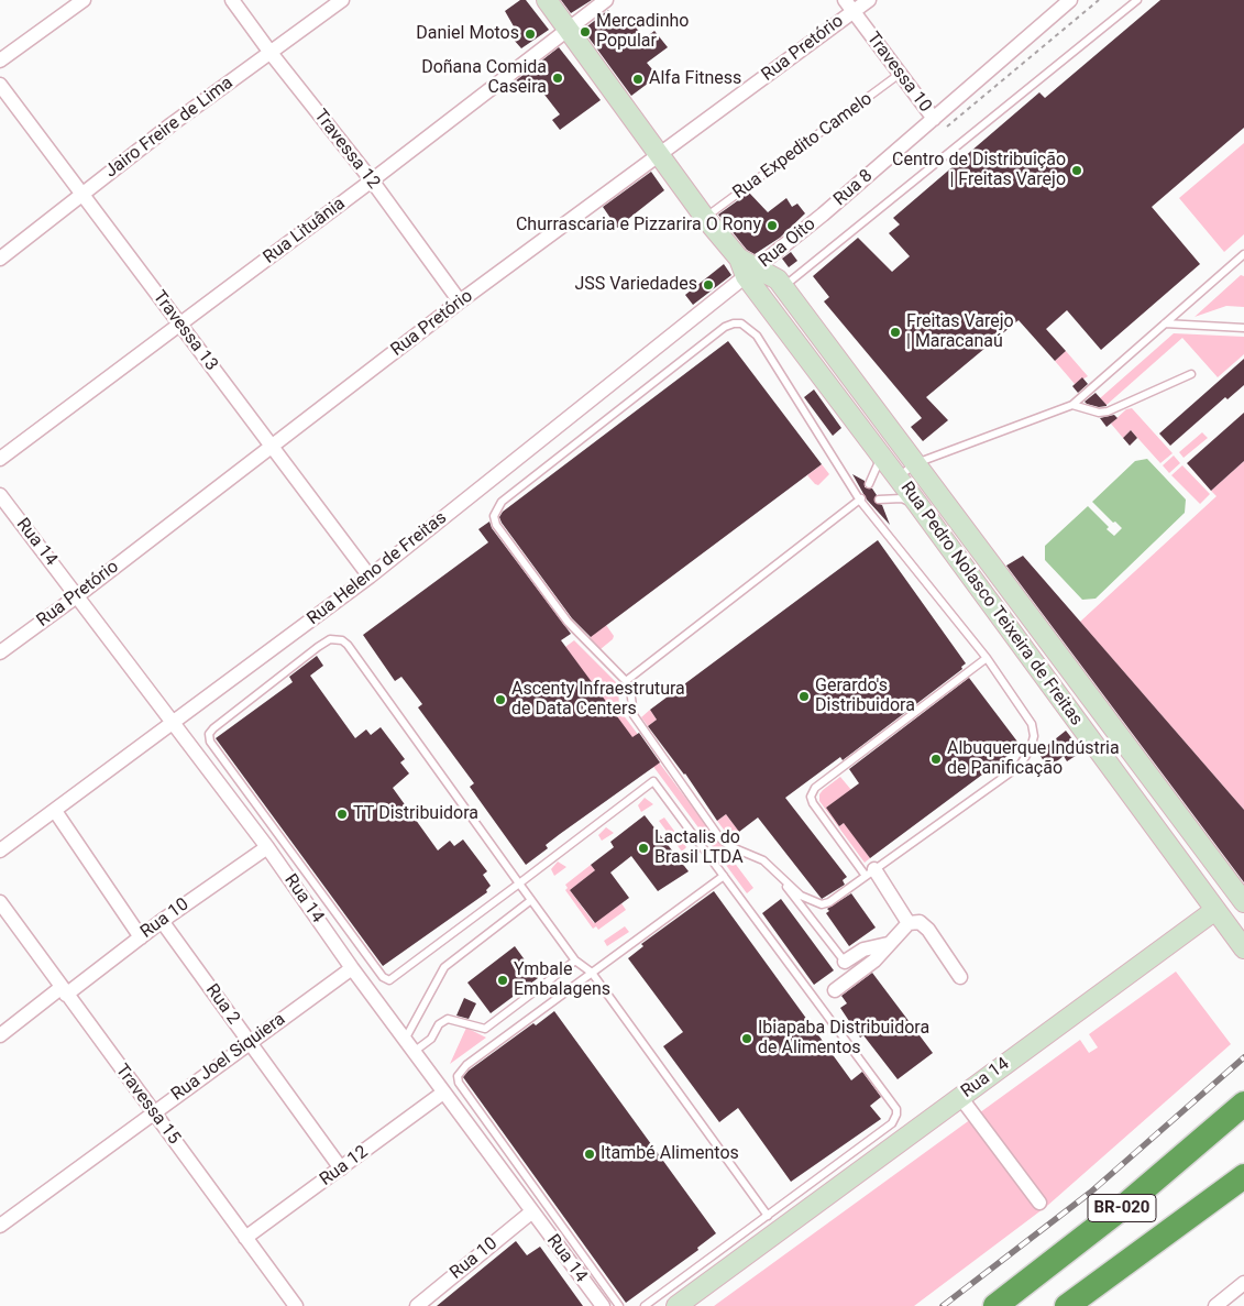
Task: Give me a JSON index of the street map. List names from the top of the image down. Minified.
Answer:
{"streets":{"highway":["BR-020"],"main road":["Rua 14","Rua Pedro Nolasco Teixeira de Freitas"],"street":["Rua Pretório","Travessa 10","Jairo Freire de Lima","Travessa 12","Rua 8","Rua Lituânia","Rua Oito","Travessa 13","Rua Heleno de Freitas","Rua 10","Rua 2","Rua Joel Siquiera","Travessa 15","Rua 12"],"lane":["Rua Expedito Camelo"]},"crossings":[["Rua Pretório","Travessa 10"],["Rua Pretório","Travessa 12"],["Rua Pretório","Travessa 13"],["Rua Pretório","Rua 14"],["Rua Pretório","Rua Pedro Nolasco Teixeira de Freitas"],["Travessa 10","Rua Expedito Camelo"],["Travessa 10","Rua 8"],["Jairo Freire de Lima","Travessa 12"],["Jairo Freire de Lima","Travessa 13"],["Rua Expedito Camelo","Rua Pedro Nolasco Teixeira de Freitas"],["Travessa 12","Rua Lituânia"],["Rua 8","Rua Oito"],["Rua Lituânia","Travessa 13"],["Rua Lituânia","Rua Pedro Nolasco Teixeira de Freitas"],["Rua Oito","Rua Heleno de Freitas"],["Rua Oito","Rua Pedro Nolasco Teixeira de Freitas"],["Travessa 13","Rua Heleno de Freitas"],["Rua 14","Rua Heleno de Freitas"],["Rua 14","Rua Pedro Nolasco Teixeira de Freitas"],["Rua 14","Rua 10"],["Rua 14","Rua Joel Siquiera"],["Rua 14","Rua 12"],["Rua Heleno de Freitas","Rua Pedro Nolasco Teixeira de Freitas"],["Rua 10","Rua 2"],["Rua 10","Travessa 15"],["Rua 2","Rua Joel Siquiera"],["Rua 2","Rua 12"],["Rua Joel Siquiera","Travessa 15"],["Travessa 15","Rua 12"]],"places":["Mercadinho Popular","Daniel Motos","Doñana Comida Caseira","Alfa Fitness","Centro de Distribuição | Freitas Varejo","Churrascaria e Pizzarira O Rony","JSS Variedades","Freitas Varejo | Maracanaú","Gerardo's Distribuidora","Ascenty Infraestrutura de Data Centers","Albuquerque Indústria de Panificação","TT Distribuidora","Lactalis do Brasil LTDA","Ymbale Embalagens","Ibiapaba Distribuidora de Alimentos","Itambé Alimentos"]}
